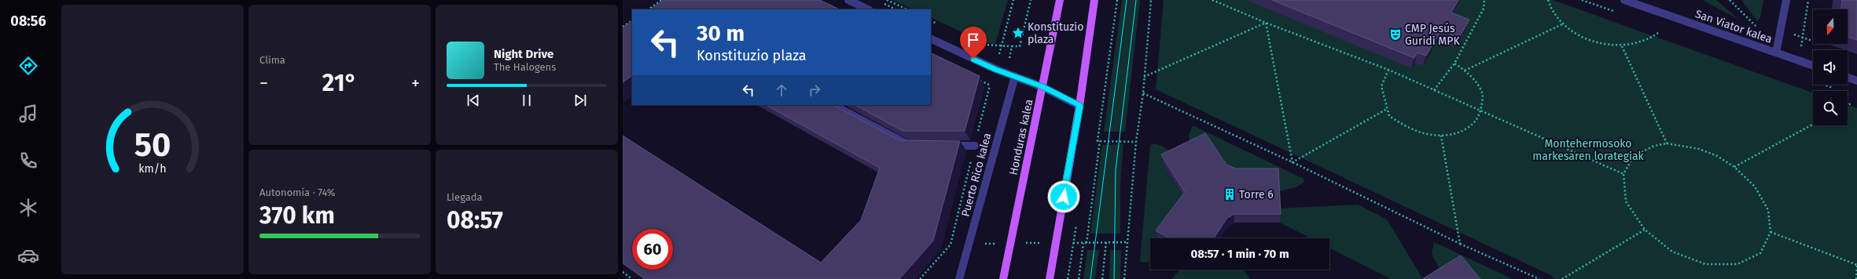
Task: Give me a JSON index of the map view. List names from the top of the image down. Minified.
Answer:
{"streets":{"main road":["Honduras kalea"],"street":["San Viator kalea","Puerto Rico kalea"]},"parks":["Montehermosoko markesaren lorategiak"],"places":{"place":["Konstituzio plaza"],"theatre":["CMP Jesús Guridi MPK"],"building":["Torre 6"]},"north":"bottom","page":{"tabs":"08:56","tile":["Clima",["Autonomía · 74%","370 km"],["Llegada","08:57"]],"turn":["30 m","Konstituzio plaza"],"song":["Night Drive","The Halogens"],"heat":["−","21°","+"],"limit":"60","trip":"08:57 · 1 min · 70 m","gauge":["50","km/h"]}}
